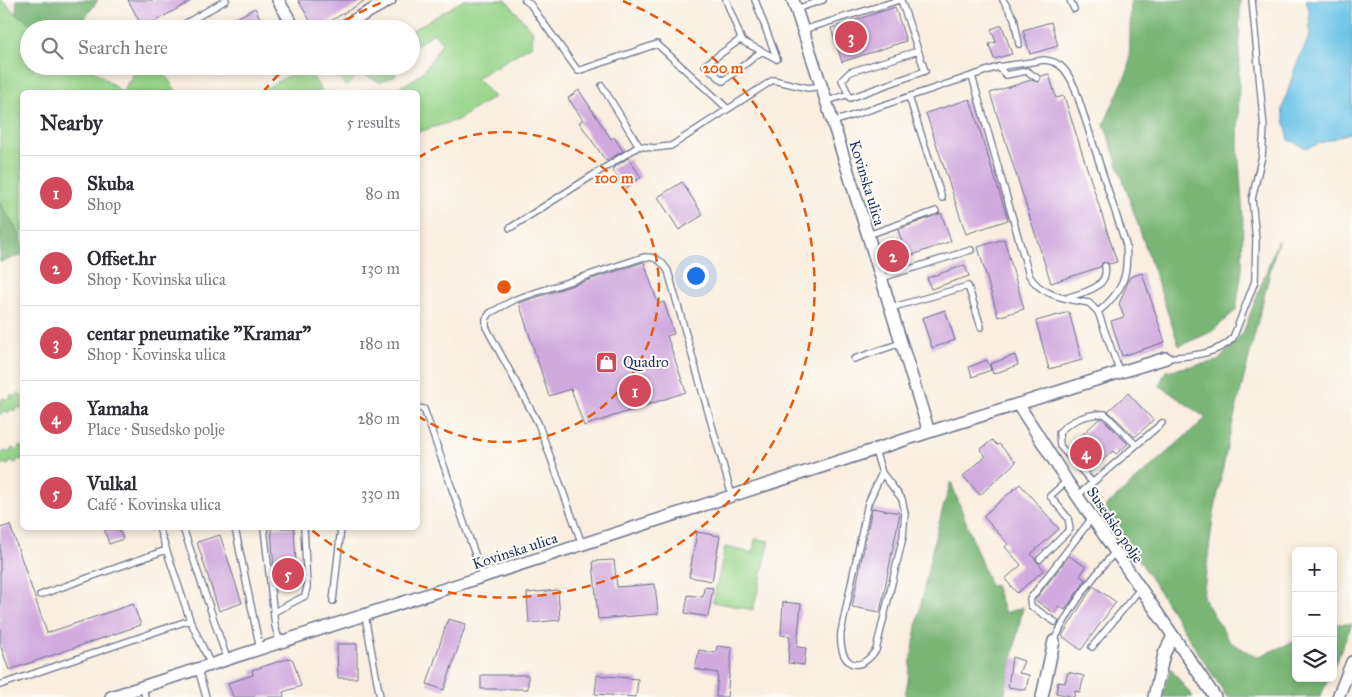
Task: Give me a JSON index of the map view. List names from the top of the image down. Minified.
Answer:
{"streets":{"street":["Kovinska ulica","Susedsko polje"]},"crossings":[["Kovinska ulica","Susedsko polje"]],"places":{"shop":["Quadro"]},"page":{"pins":["3","2","1","4","5"],"search":"Search here","heading":["Nearby","5 results"],"list":[{"mark":"1","name":"Skuba","note":"Shop","value":"80 m"},{"mark":"2","name":"Offset.hr","note":"Shop · Kovinska ulica","value":"130 m"},{"mark":"3","name":"centar pneumatike \"Kramar\"","note":"Shop · Kovinska ulica","value":"180 m"},{"mark":"4","name":"Yamaha","note":"Place · Susedsko polje","value":"280 m"},{"mark":"5","name":"Vulkal","note":"Café · Kovinska ulica","value":"330 m"}],"map_buttons":["+","−"]},"rings":["200 m","100 m"]}
